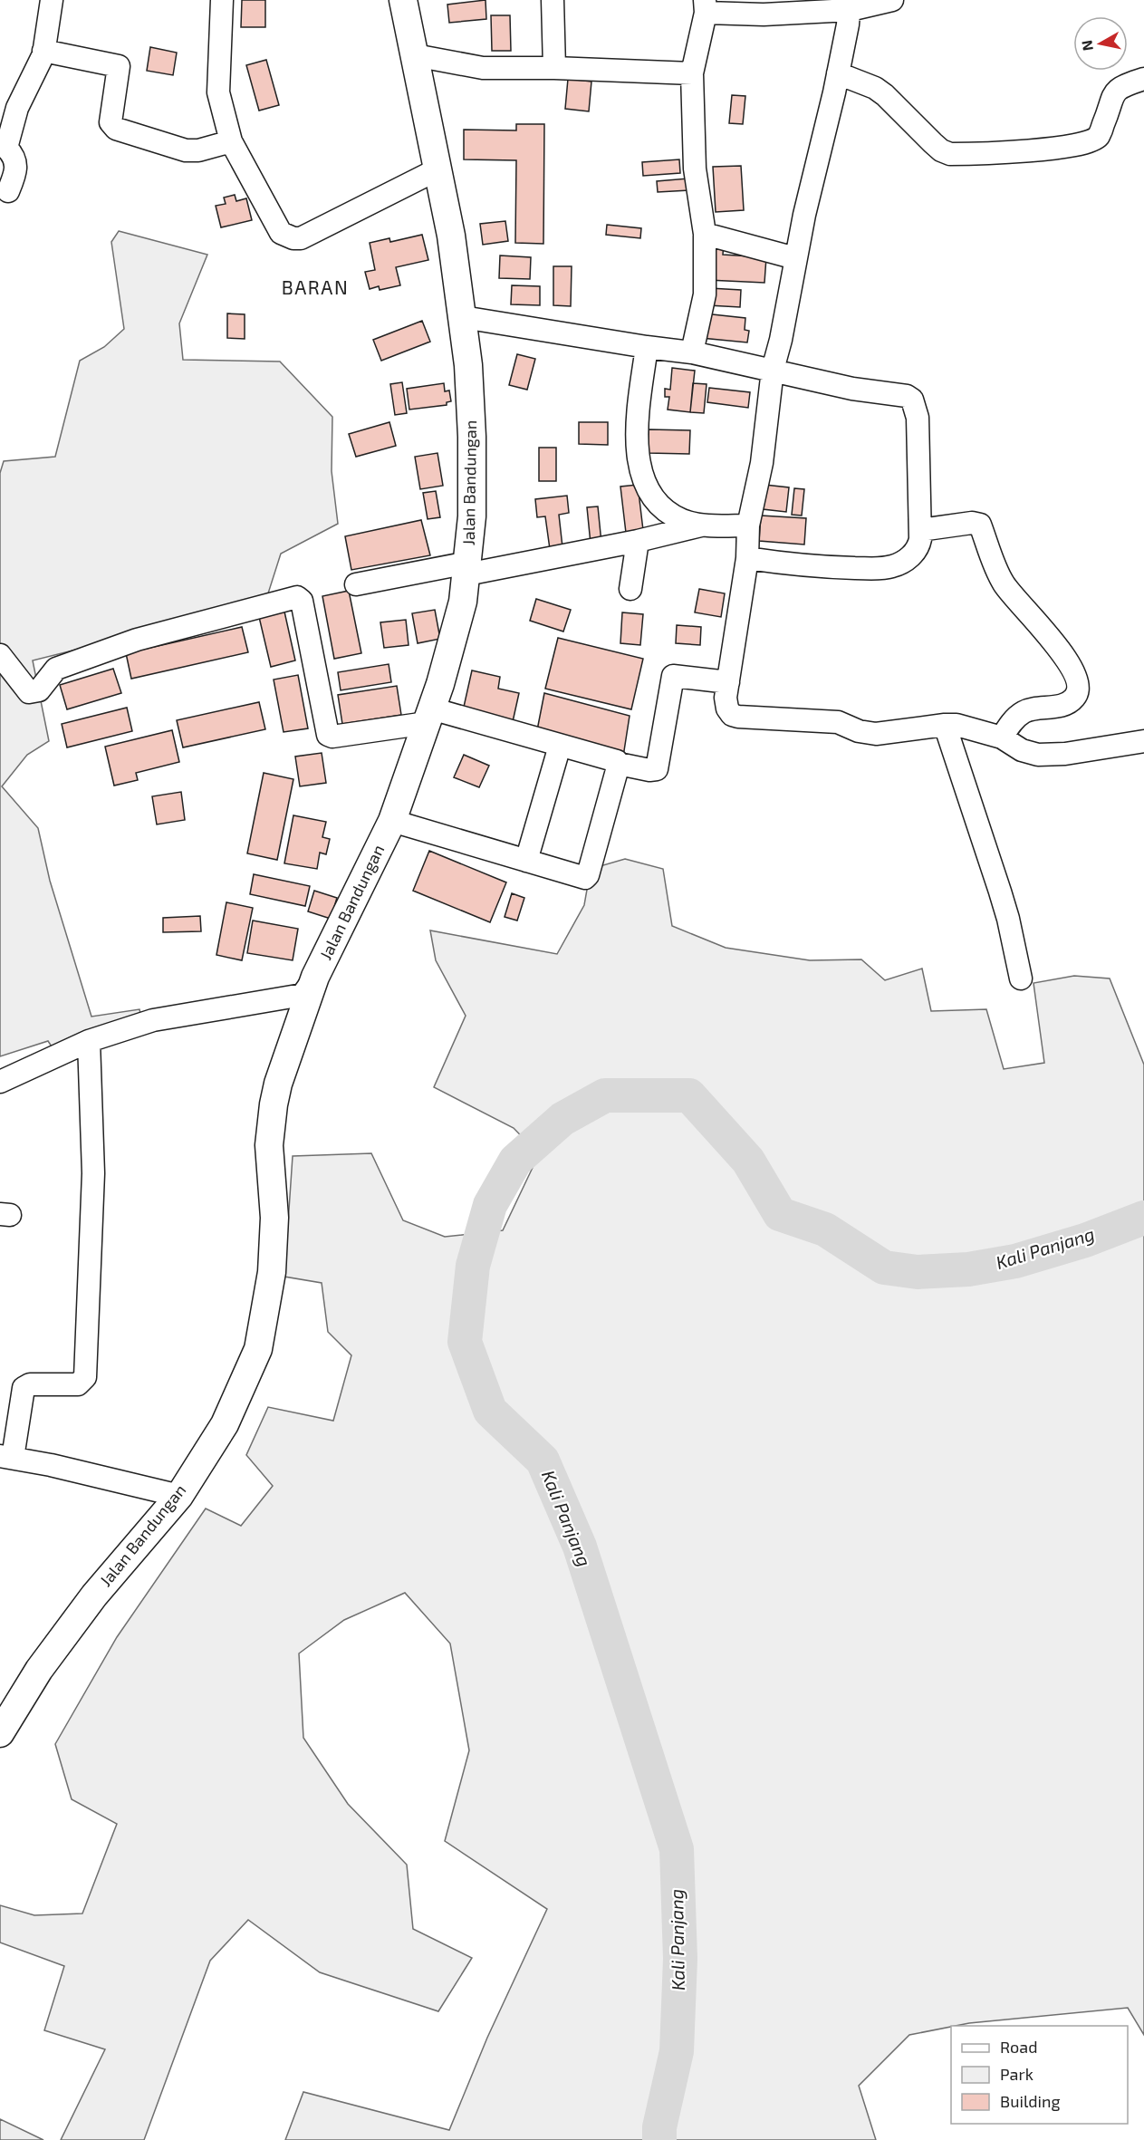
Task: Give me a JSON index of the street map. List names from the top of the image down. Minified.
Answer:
{"streets":{"main road":["Jalan Bandungan"]},"districts":["BARAN"],"water":["Kali Panjang"],"legend":["Road","Park","Building"],"north":"left"}
